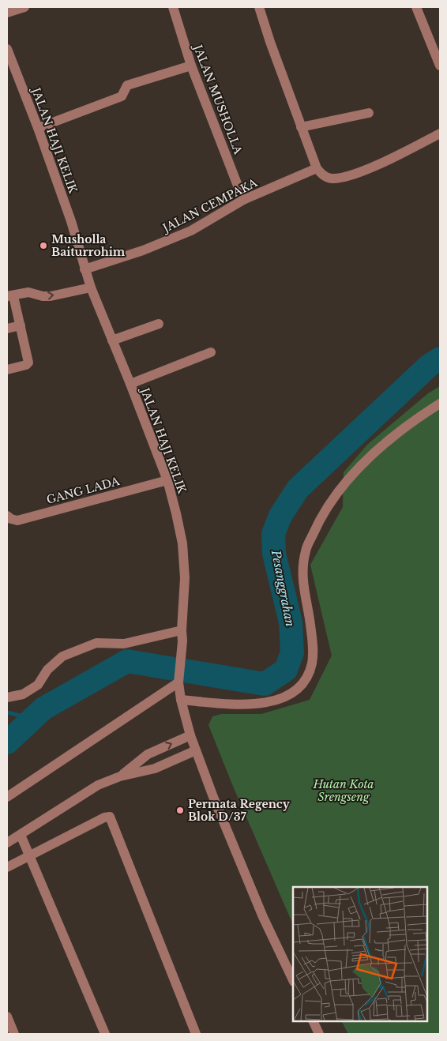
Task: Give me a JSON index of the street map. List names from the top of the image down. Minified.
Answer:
{"streets":{"street":["JALAN MUSHOLLA","JALAN HAJI KELIK","JALAN CEMPAKA","GANG LADA"]},"crossings":[["JALAN MUSHOLLA","JALAN CEMPAKA"],["JALAN HAJI KELIK","JALAN CEMPAKA"],["JALAN HAJI KELIK","GANG LADA"]],"water":["Pesanggrahan"],"parks":["Hutan Kota Srengseng"],"places":["Musholla Baiturrohim","Permata Regency Blok D/37"]}
